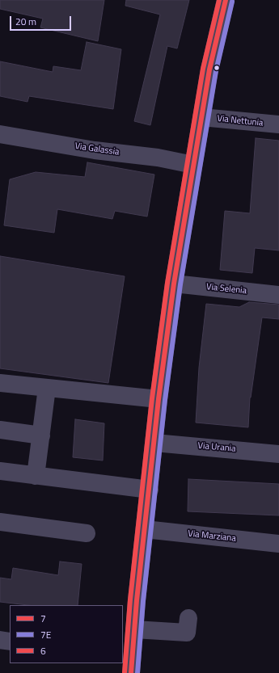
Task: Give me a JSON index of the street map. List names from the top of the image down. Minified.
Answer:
{"streets":{"street":["Via Nettunia","Via Galassia","Via Selenia","Via Urania","Via Marziana"]},"lines":["transit line 7","transit line 6","transit line 7E"],"legend":["7","7E","6"],"scale_bar":"20 m"}
